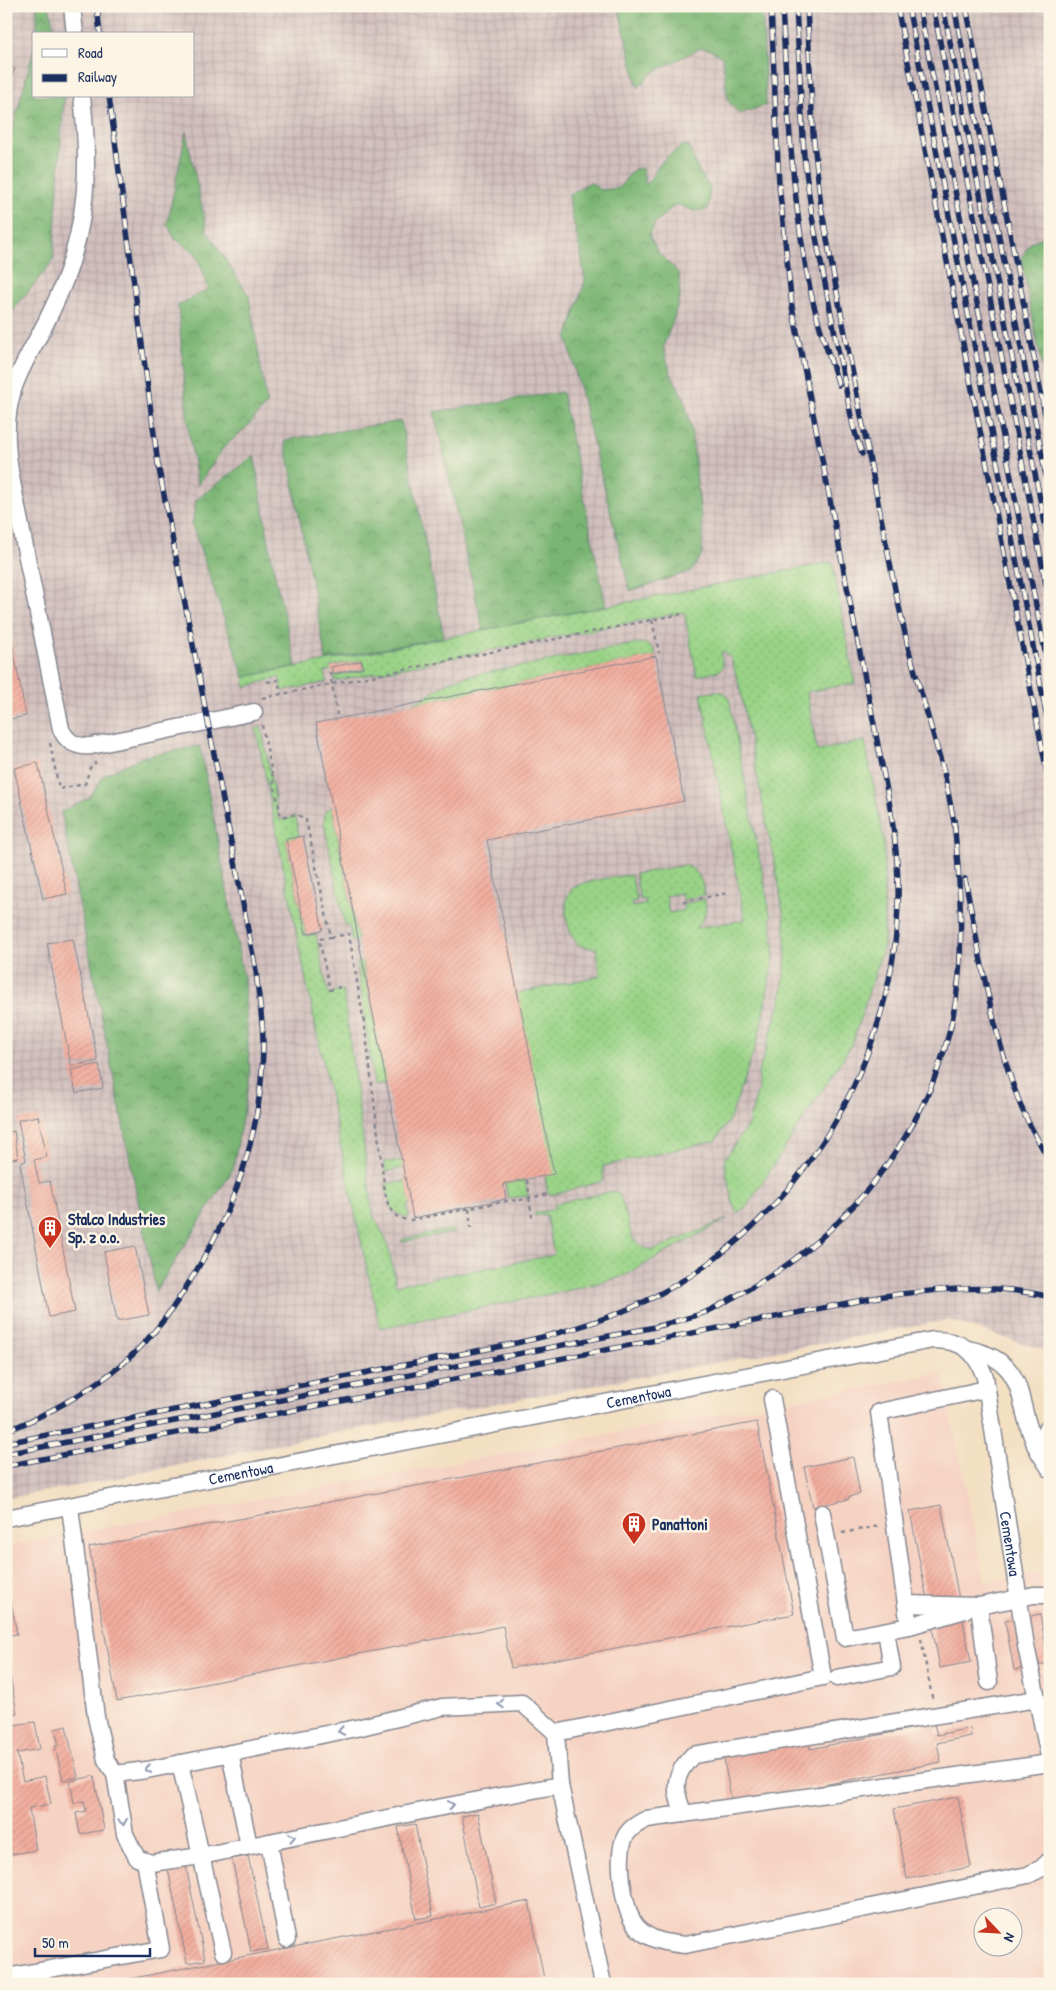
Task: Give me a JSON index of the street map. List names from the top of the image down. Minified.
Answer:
{"streets":{"lane":["Cementowa"]},"places":{"building":["Stalco Industries Sp. z o.o.","Panattoni"]},"legend":["Road","Railway"],"scale_bar":"50 m","north":"bottom right"}
